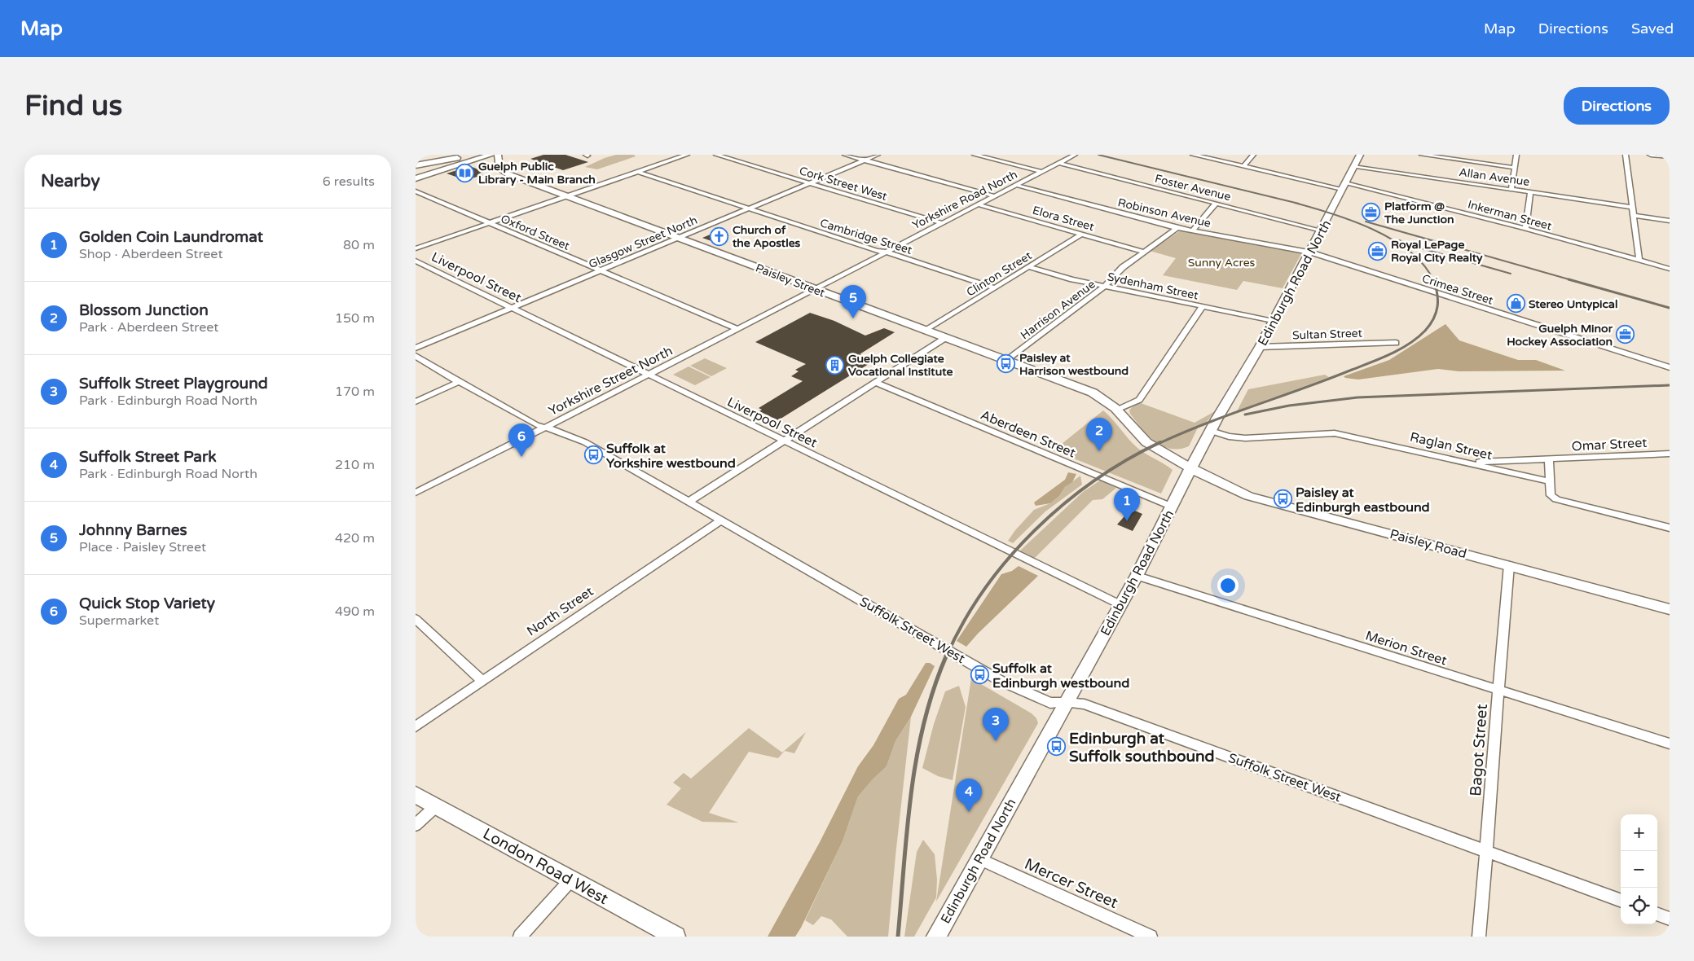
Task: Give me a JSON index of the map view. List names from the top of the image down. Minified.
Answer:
{"streets":{"main road":["Paisley Street","Edinburgh Road North","Paisley Road","London Road West"],"street":["Allan Avenue","Cork Street West","Foster Avenue","Yorkshire Road North","Robinson Avenue","Inkerman Street","Elora Street","Oxford Street","Cambridge Street","Glasgow Street North","Clinton Street","Liverpool Street","Sydenham Street","Crimea Street","Harrison Avenue","Sultan Street","Yorkshire Street North","Aberdeen Street","Omar Street","Raglan Street","North Street","Suffolk Street West","Merion Street","Bagot Street","Mercer Street"]},"crossings":[["Allan Avenue","Edinburgh Road North"],["Cork Street West","Yorkshire Road North"],["Cork Street West","Glasgow Street North"],["Foster Avenue","Yorkshire Road North"],["Foster Avenue","Edinburgh Road North"],["Yorkshire Road North","Robinson Avenue"],["Yorkshire Road North","Elora Street"],["Yorkshire Road North","Cambridge Street"],["Yorkshire Road North","Paisley Street"],["Yorkshire Road North","Yorkshire Street North"],["Robinson Avenue","Edinburgh Road North"],["Robinson Avenue","Crimea Street"],["Robinson Avenue","Harrison Avenue"],["Inkerman Street","Edinburgh Road North"],["Elora Street","Clinton Street"],["Elora Street","Harrison Avenue"],["Oxford Street","Glasgow Street North"],["Oxford Street","Yorkshire Street North"],["Cambridge Street","Glasgow Street North"],["Cambridge Street","Clinton Street"],["Glasgow Street North","Liverpool Street"],["Glasgow Street North","Paisley Street"],["Clinton Street","Paisley Street"],["Clinton Street","Sydenham Street"],["Liverpool Street","Edinburgh Road North"],["Liverpool Street","Yorkshire Street North"],["Paisley Street","Edinburgh Road North"],["Paisley Street","Harrison Avenue"],["Paisley Street","Yorkshire Street North"],["Paisley Street","Paisley Road"],["Edinburgh Road North","Sydenham Street"],["Edinburgh Road North","Crimea Street"],["Edinburgh Road North","Sultan Street"],["Edinburgh Road North","Aberdeen Street"],["Edinburgh Road North","Raglan Street"],["Edinburgh Road North","Paisley Road"],["Edinburgh Road North","Suffolk Street West"],["Edinburgh Road North","Merion Street"],["Edinburgh Road North","Mercer Street"],["Sydenham Street","Harrison Avenue"],["Yorkshire Street North","Suffolk Street West"],["Omar Street","Raglan Street"],["Paisley Road","Bagot Street"],["North Street","Suffolk Street West"],["Suffolk Street West","Bagot Street"],["Merion Street","Bagot Street"]],"parks":["Sunny Acres"],"places":{"library":["Guelph Public Library - Main Branch"],"office":["Platform @ The Junction","Royal LePage Royal City Realty","Guelph Minor Hockey Association"],"church":["Church of the Apostles"],"shop":["Stereo Untypical"],"bus stop":["Paisley at Harrison westbound","Suffolk at Yorkshire westbound","Paisley at Edinburgh eastbound","Suffolk at Edinburgh westbound","Edinburgh at Suffolk southbound"],"building":["Guelph Collegiate Vocational Institute"]},"page":{"header":"Map","nav":["Map","Directions","Saved"],"buttons":"Directions","title":"Find us","heading":["Nearby","6 results"],"list":[{"mark":"1","name":"Golden Coin Laundromat","note":"Shop · Aberdeen Street","value":"80 m"},{"mark":"2","name":"Blossom Junction","note":"Park · Aberdeen Street","value":"150 m"},{"mark":"3","name":"Suffolk Street Playground","note":"Park · Edinburgh Road North","value":"170 m"},{"mark":"4","name":"Suffolk Street Park","note":"Park · Edinburgh Road North","value":"210 m"},{"mark":"5","name":"Johnny Barnes","note":"Place · Paisley Street","value":"420 m"},{"mark":"6","name":"Quick Stop Variety","note":"Supermarket","value":"490 m"}],"pins":["5","2","6","1","3","4"],"map_buttons":["+","−"]}}
